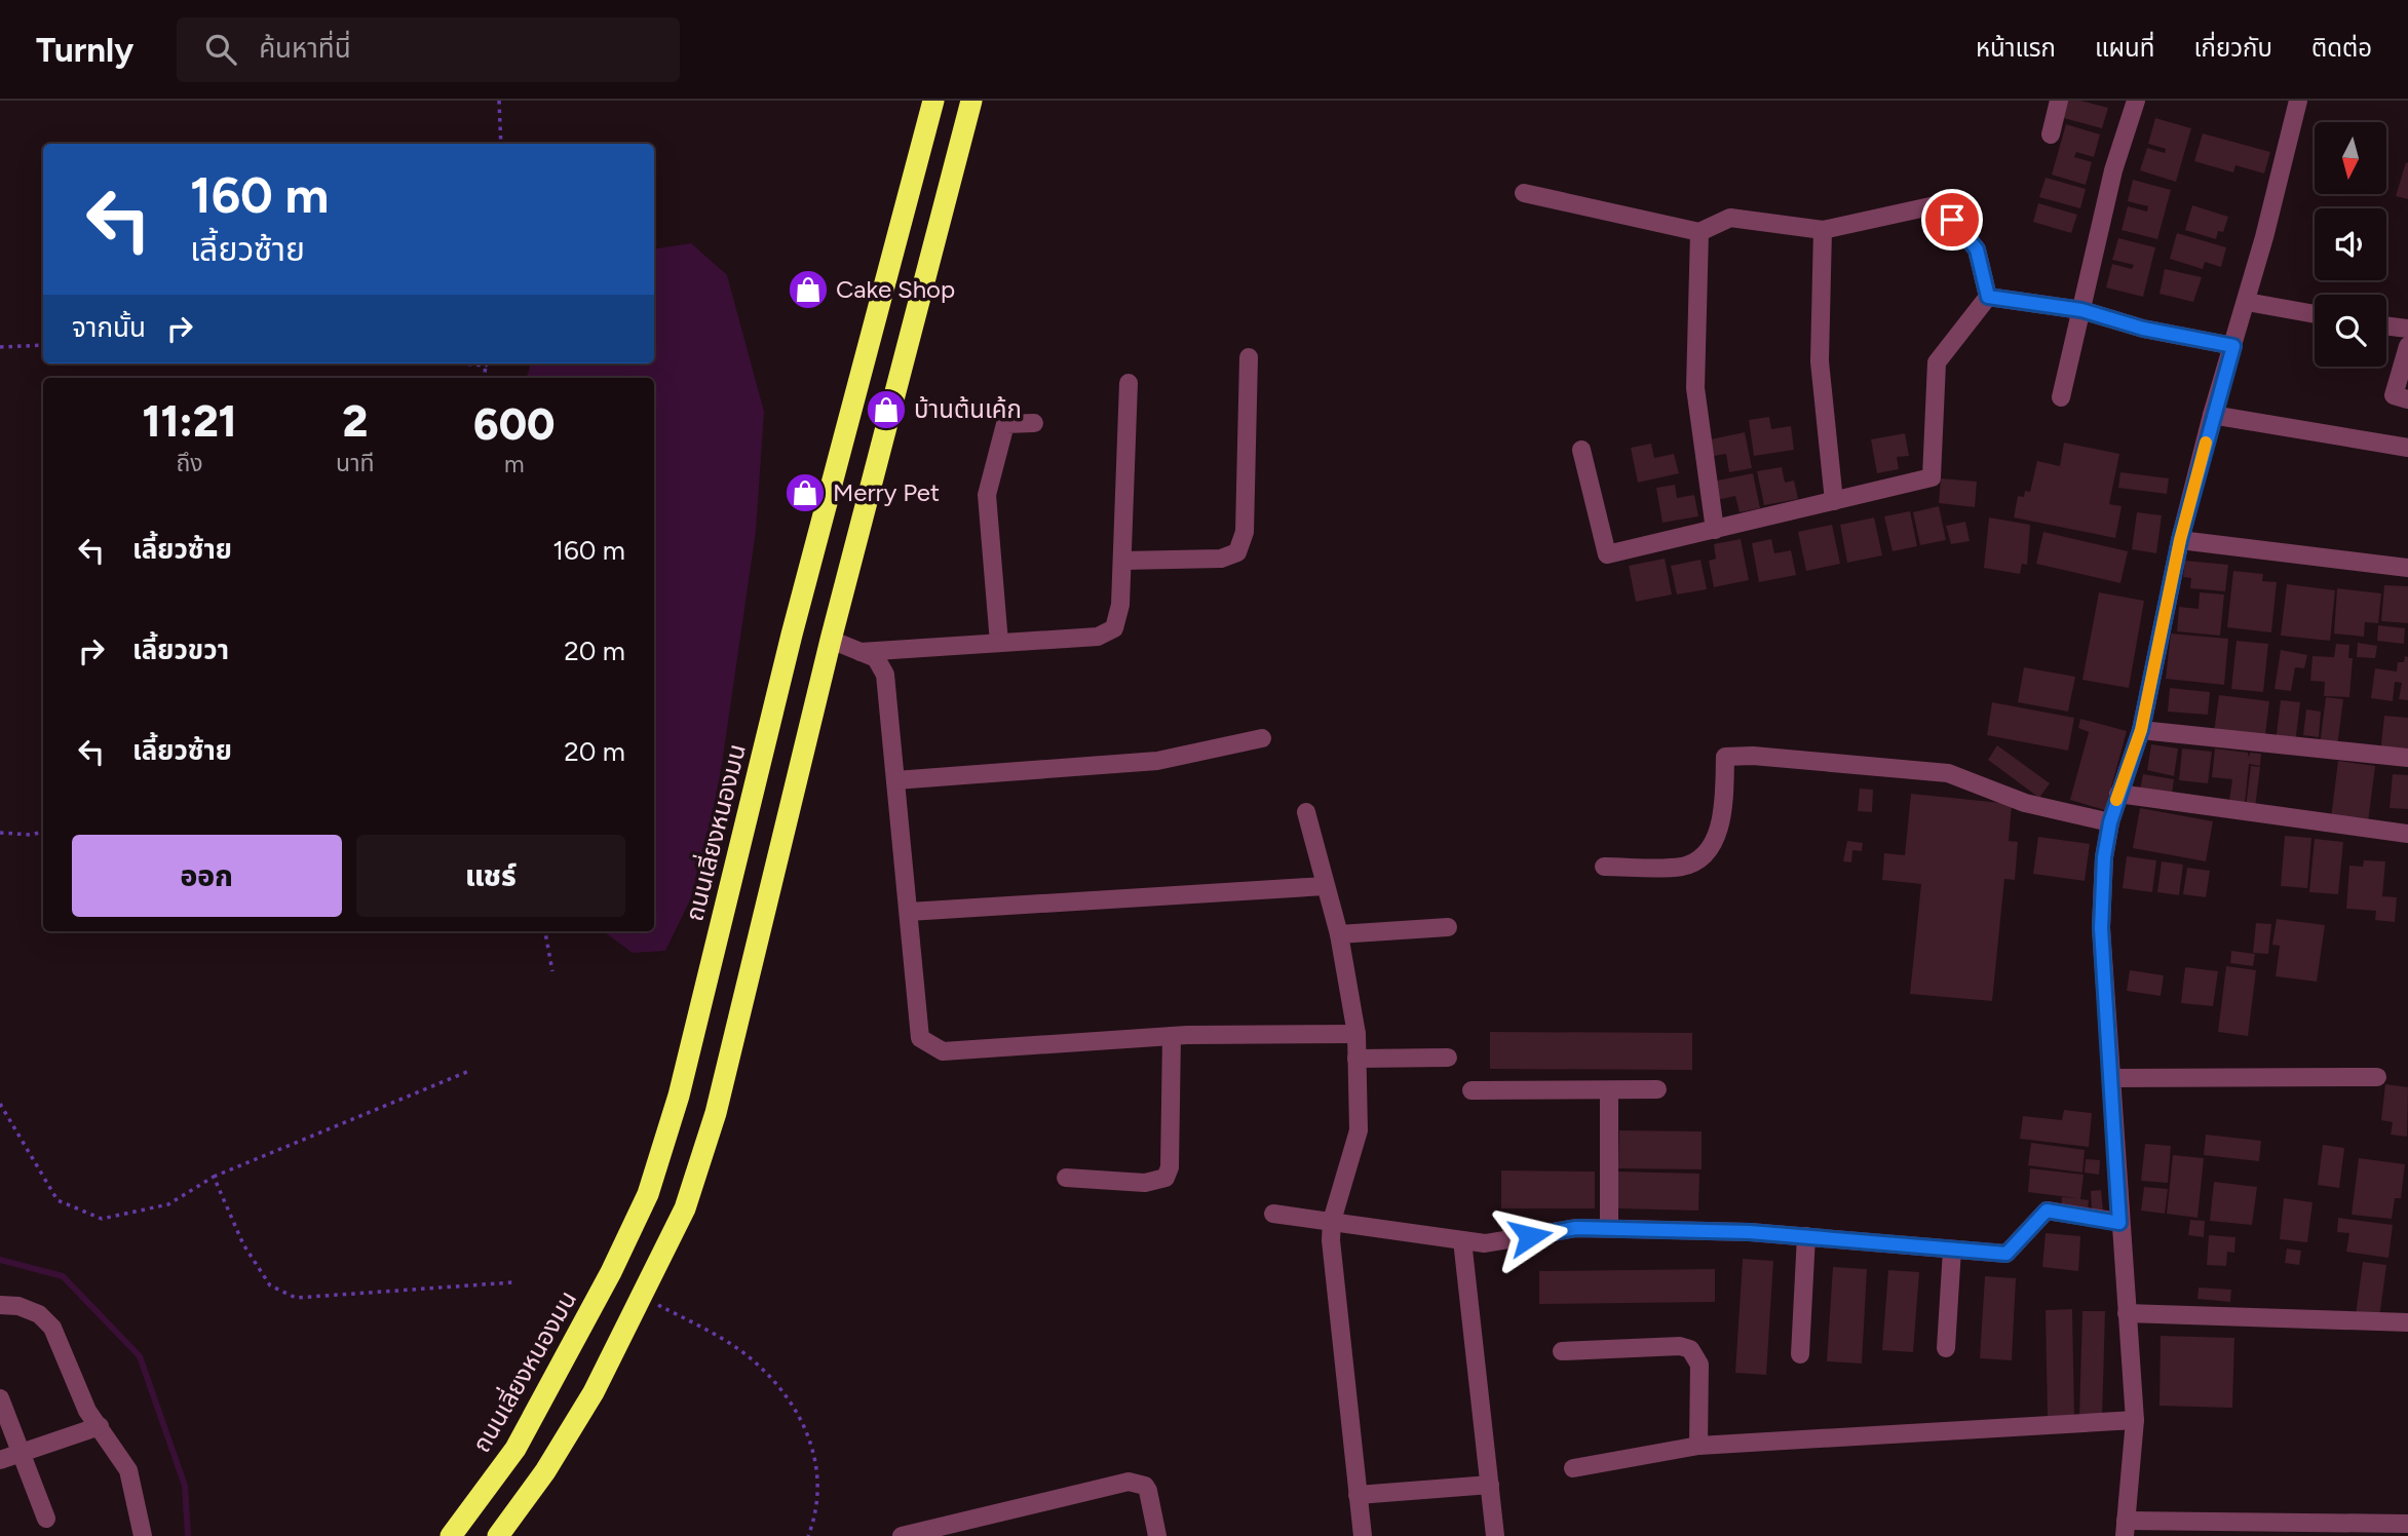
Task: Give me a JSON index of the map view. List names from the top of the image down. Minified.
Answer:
{"streets":{"highway":["ถนนเลี่ยงหนองมน"]},"places":{"shop":["Cake Shop","บ้านต้นเค้ก","Merry Pet"]},"north":"bottom","page":{"header":"Turnly","search":"ค้นหาที่นี่","nav":["หน้าแรก","แผนที่","เกี่ยวกับ","ติดต่อ"],"turn":["160 m","เลี้ยวซ้าย"],"then":"จากนั้น","eta":["11:21","ถึง","2","นาที","600","m"],"list":[{"name":"เลี้ยวซ้าย","value":"160 m"},{"name":"เลี้ยวขวา","value":"20 m"},{"name":"เลี้ยวซ้าย","value":"20 m"}],"buttons":["ออก","แชร์"]}}
